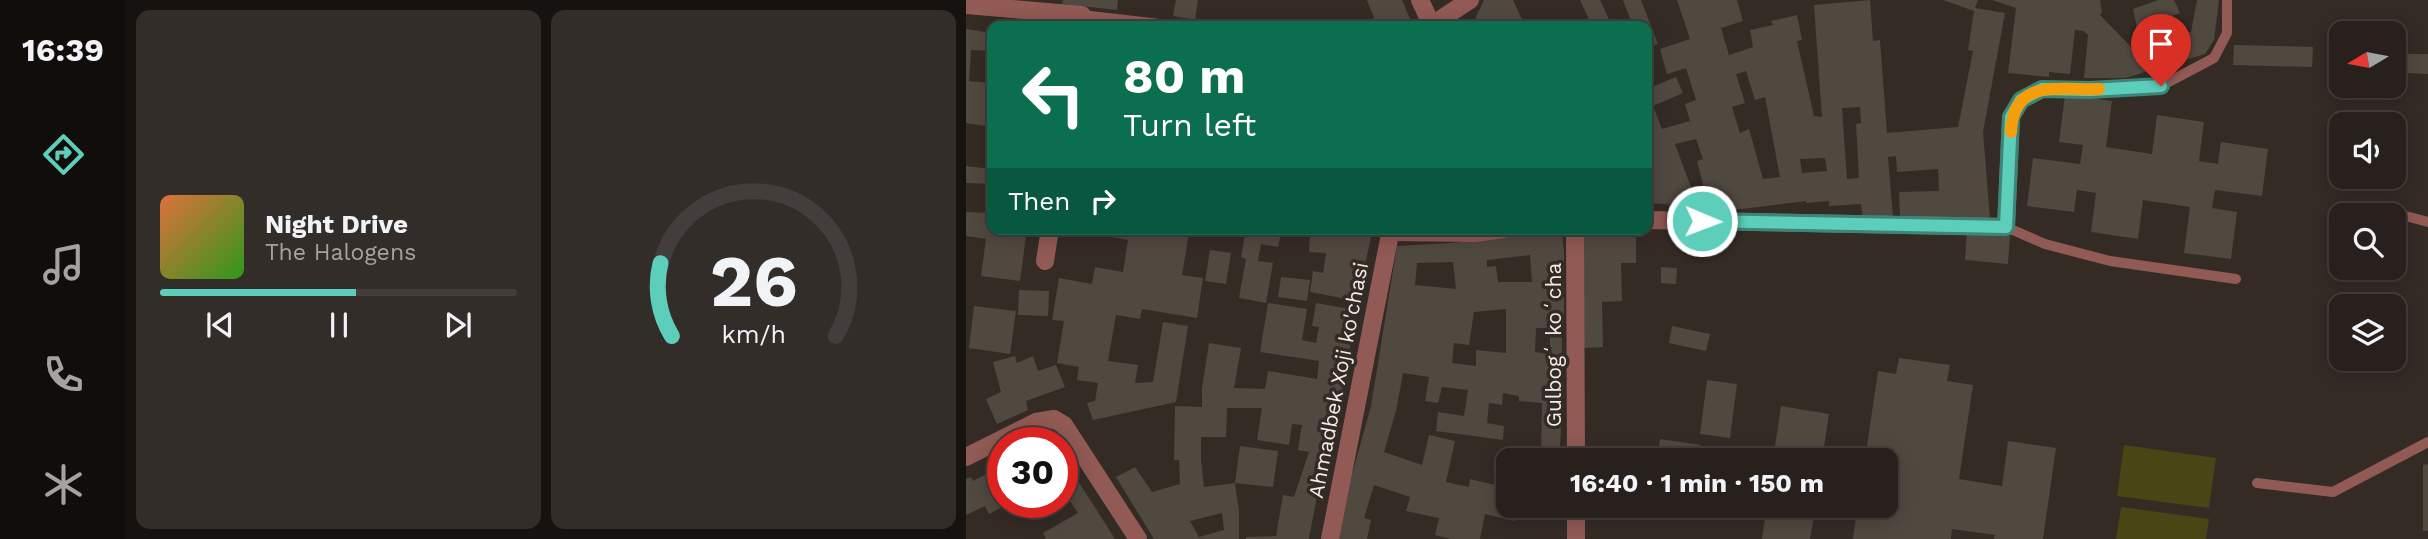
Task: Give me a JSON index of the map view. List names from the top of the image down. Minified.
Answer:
{"streets":{"street":["Gulbogʻ koʻcha","Ahmadbek Xoji ko'chasi"]},"north":"left","page":{"tabs":"16:39","turn":["80 m","Turn left"],"then":"Then","song":["Night Drive","The Halogens"],"limit":"30","trip":"16:40 · 1 min · 150 m","gauge":["26","km/h"]}}
